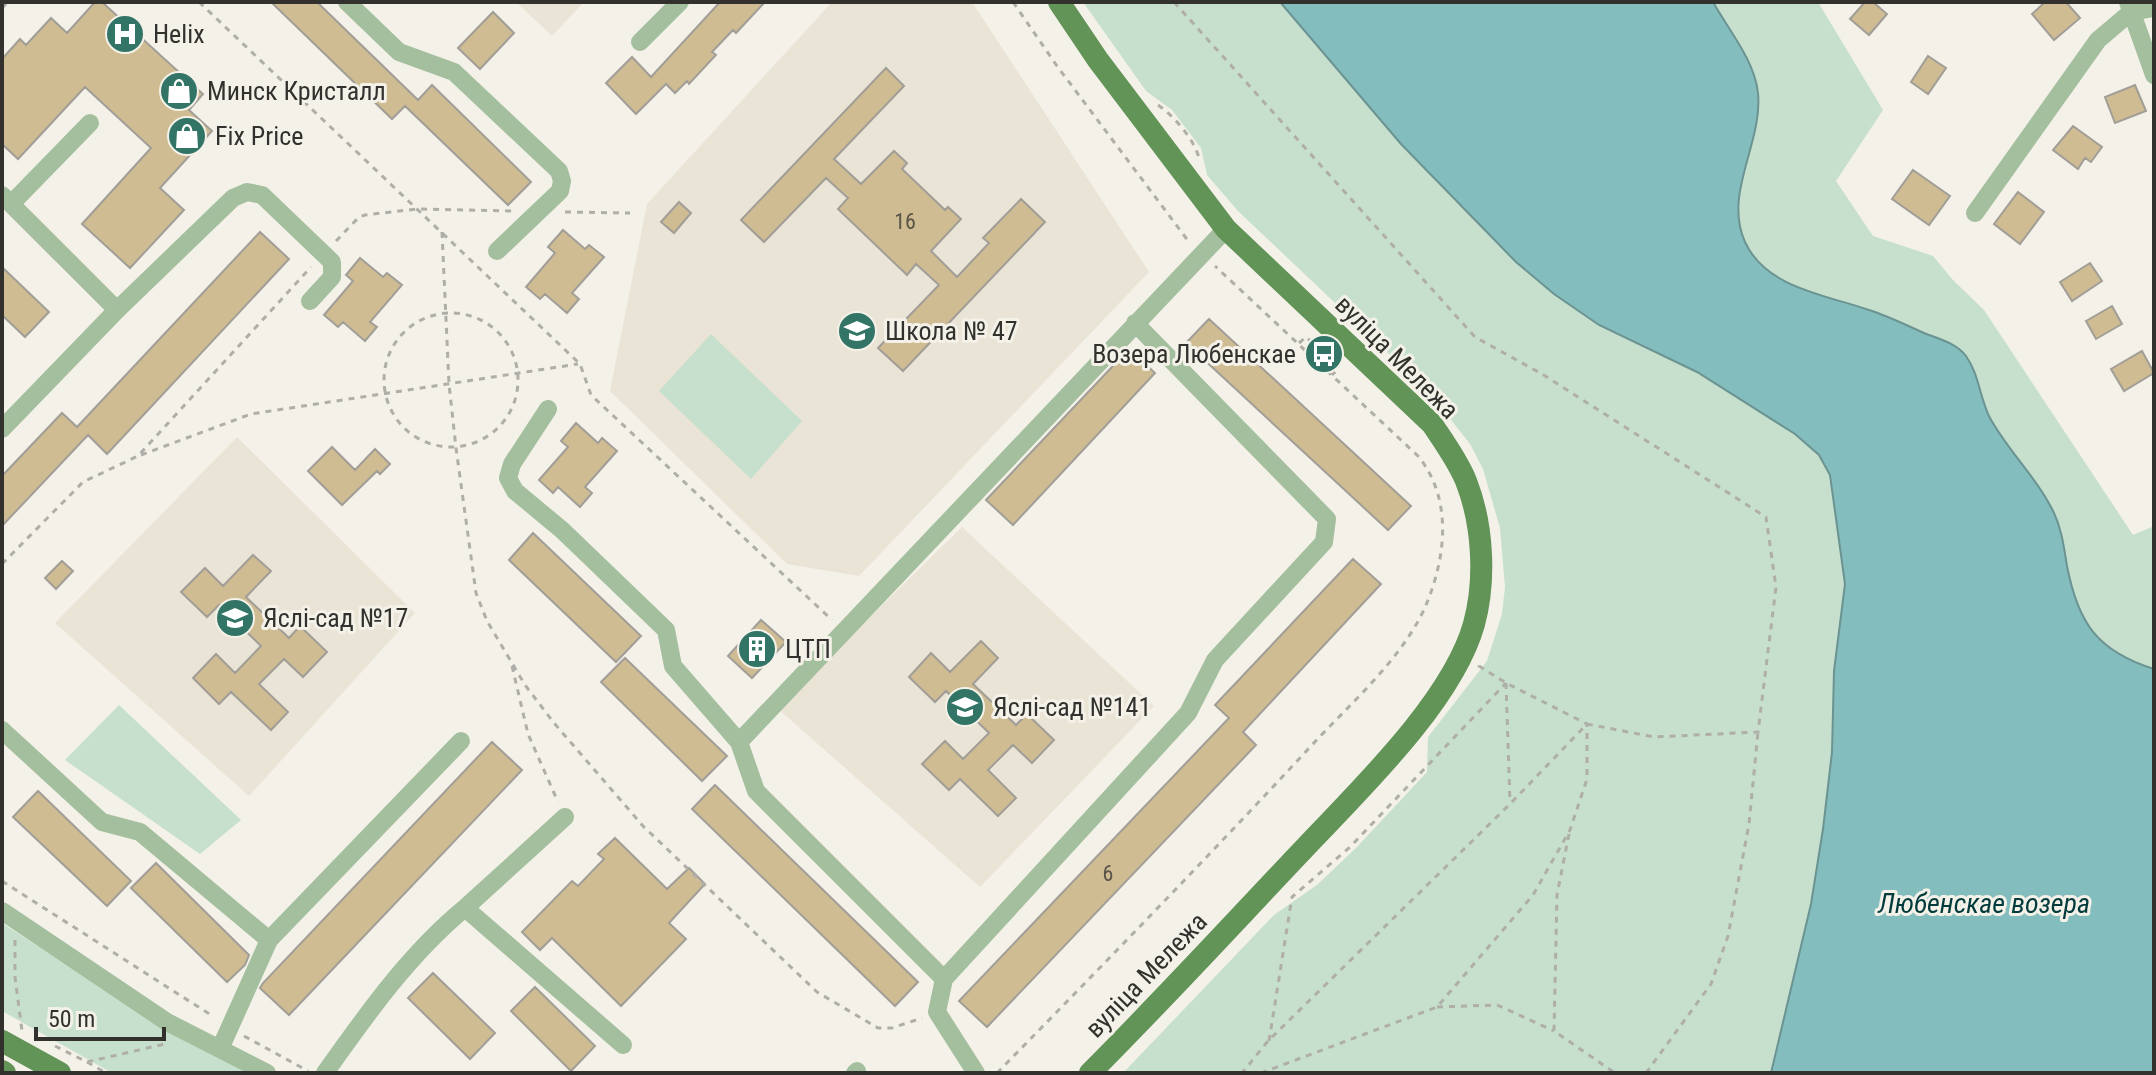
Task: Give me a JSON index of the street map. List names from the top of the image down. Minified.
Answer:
{"streets":{"main road":["вуліца Мележа"]},"water":["Любенскае возера"],"places":{"hospital":["Helix"],"shop":["Минск Кристалл","Fix Price"],"school or university":["Школа № 47","Яслі-сад №17","Яслі-сад №141"],"bus stop":["Возера Любенскае"],"building":["ЦТП"]},"house_numbers":["16","6"],"scale_bar":"50 m"}
